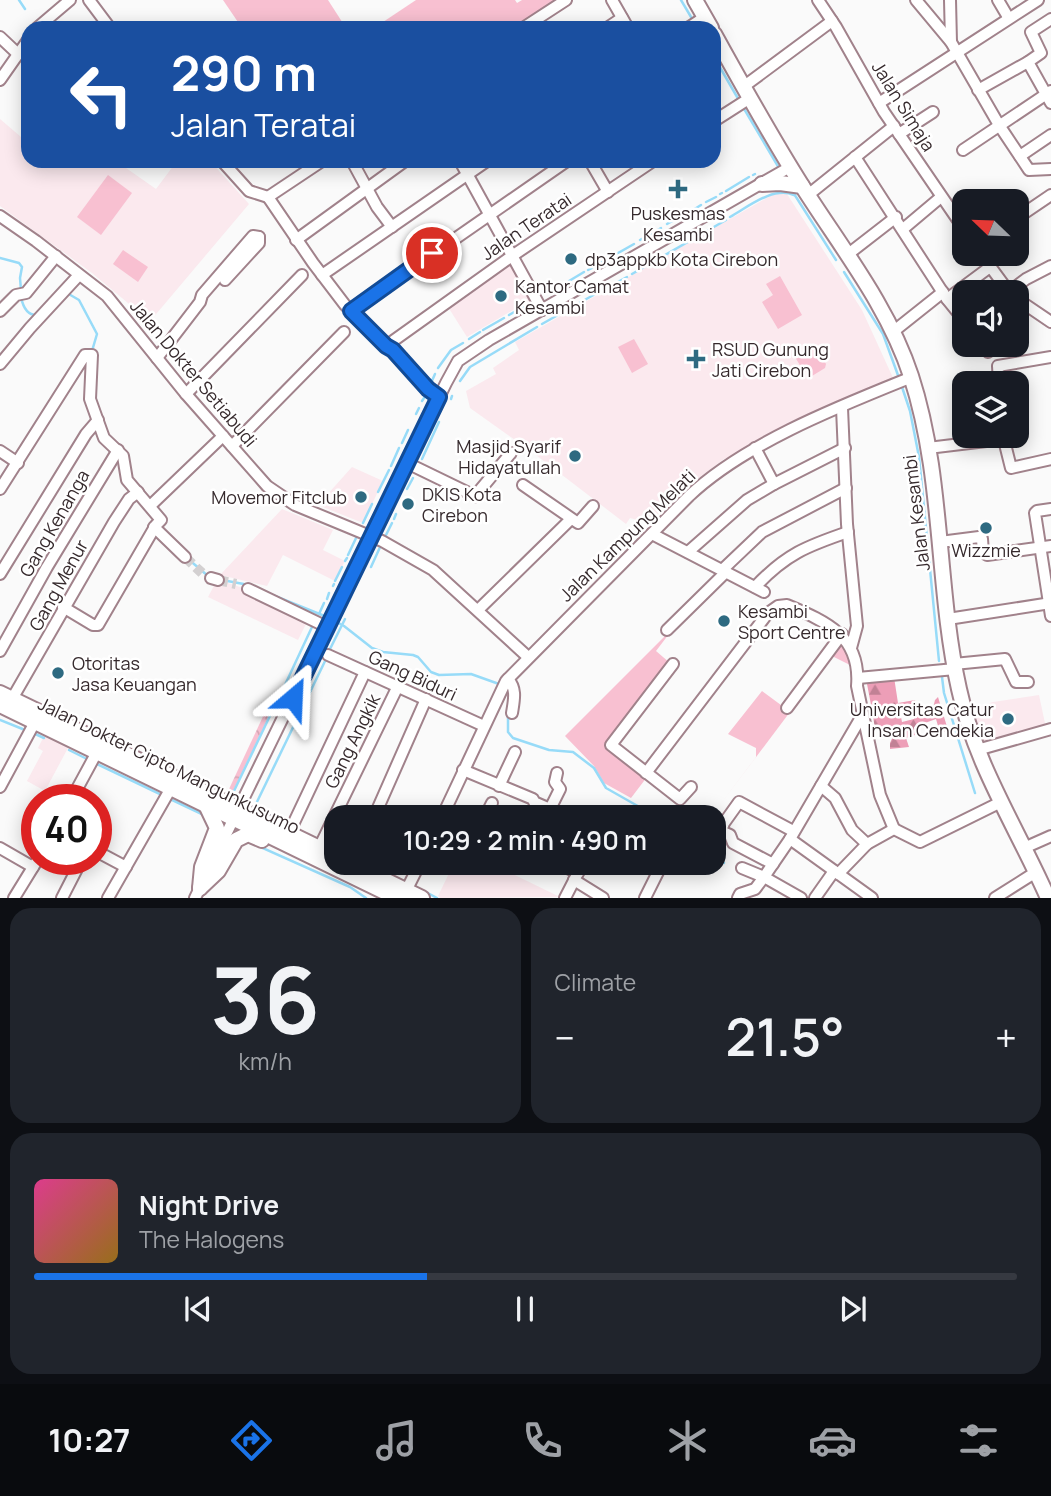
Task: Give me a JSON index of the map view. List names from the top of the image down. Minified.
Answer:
{"streets":{"main road":["Jalan Kesambi","Jalan Dokter Cipto Mangunkusumo"],"street":["Jalan Simaja","Jalan Teratai","Jalan Dokter Setiabudi","Gang Kenanga","Jalan Kampung Melati","Gang Menur","Gang Biduri","Gang Angkik"]},"crossings":[["Jalan Kesambi","Jalan Kampung Melati"],["Jalan Kampung Melati","Gang Biduri"],["Gang Menur","Jalan Dokter Cipto Mangunkusumo"],["Gang Biduri","Gang Angkik"],["Gang Angkik","Jalan Dokter Cipto Mangunkusumo"]],"places":{"health":["Puskesmas Kesambi","RSUD Gunung Jati Cirebon"],"other":["dp3appkb Kota Cirebon","Kantor Camat Kesambi","Masjid Syarif Hidayatullah","Movemor Fitclub","DKIS Kota Cirebon","Wizzmie","Kesambi Sport Centre","Otoritas Jasa Keuangan","Universitas Catur Insan Cendekia"]},"north":"top left","page":{"turn":["290 m","Jalan Teratai"],"limit":"40","trip":"10:29 · 2 min · 490 m","tile":[["36","km/h"],"Climate"],"heat":["−","21.5°","+"],"song":["Night Drive","The Halogens"],"tabs":"10:27"}}
